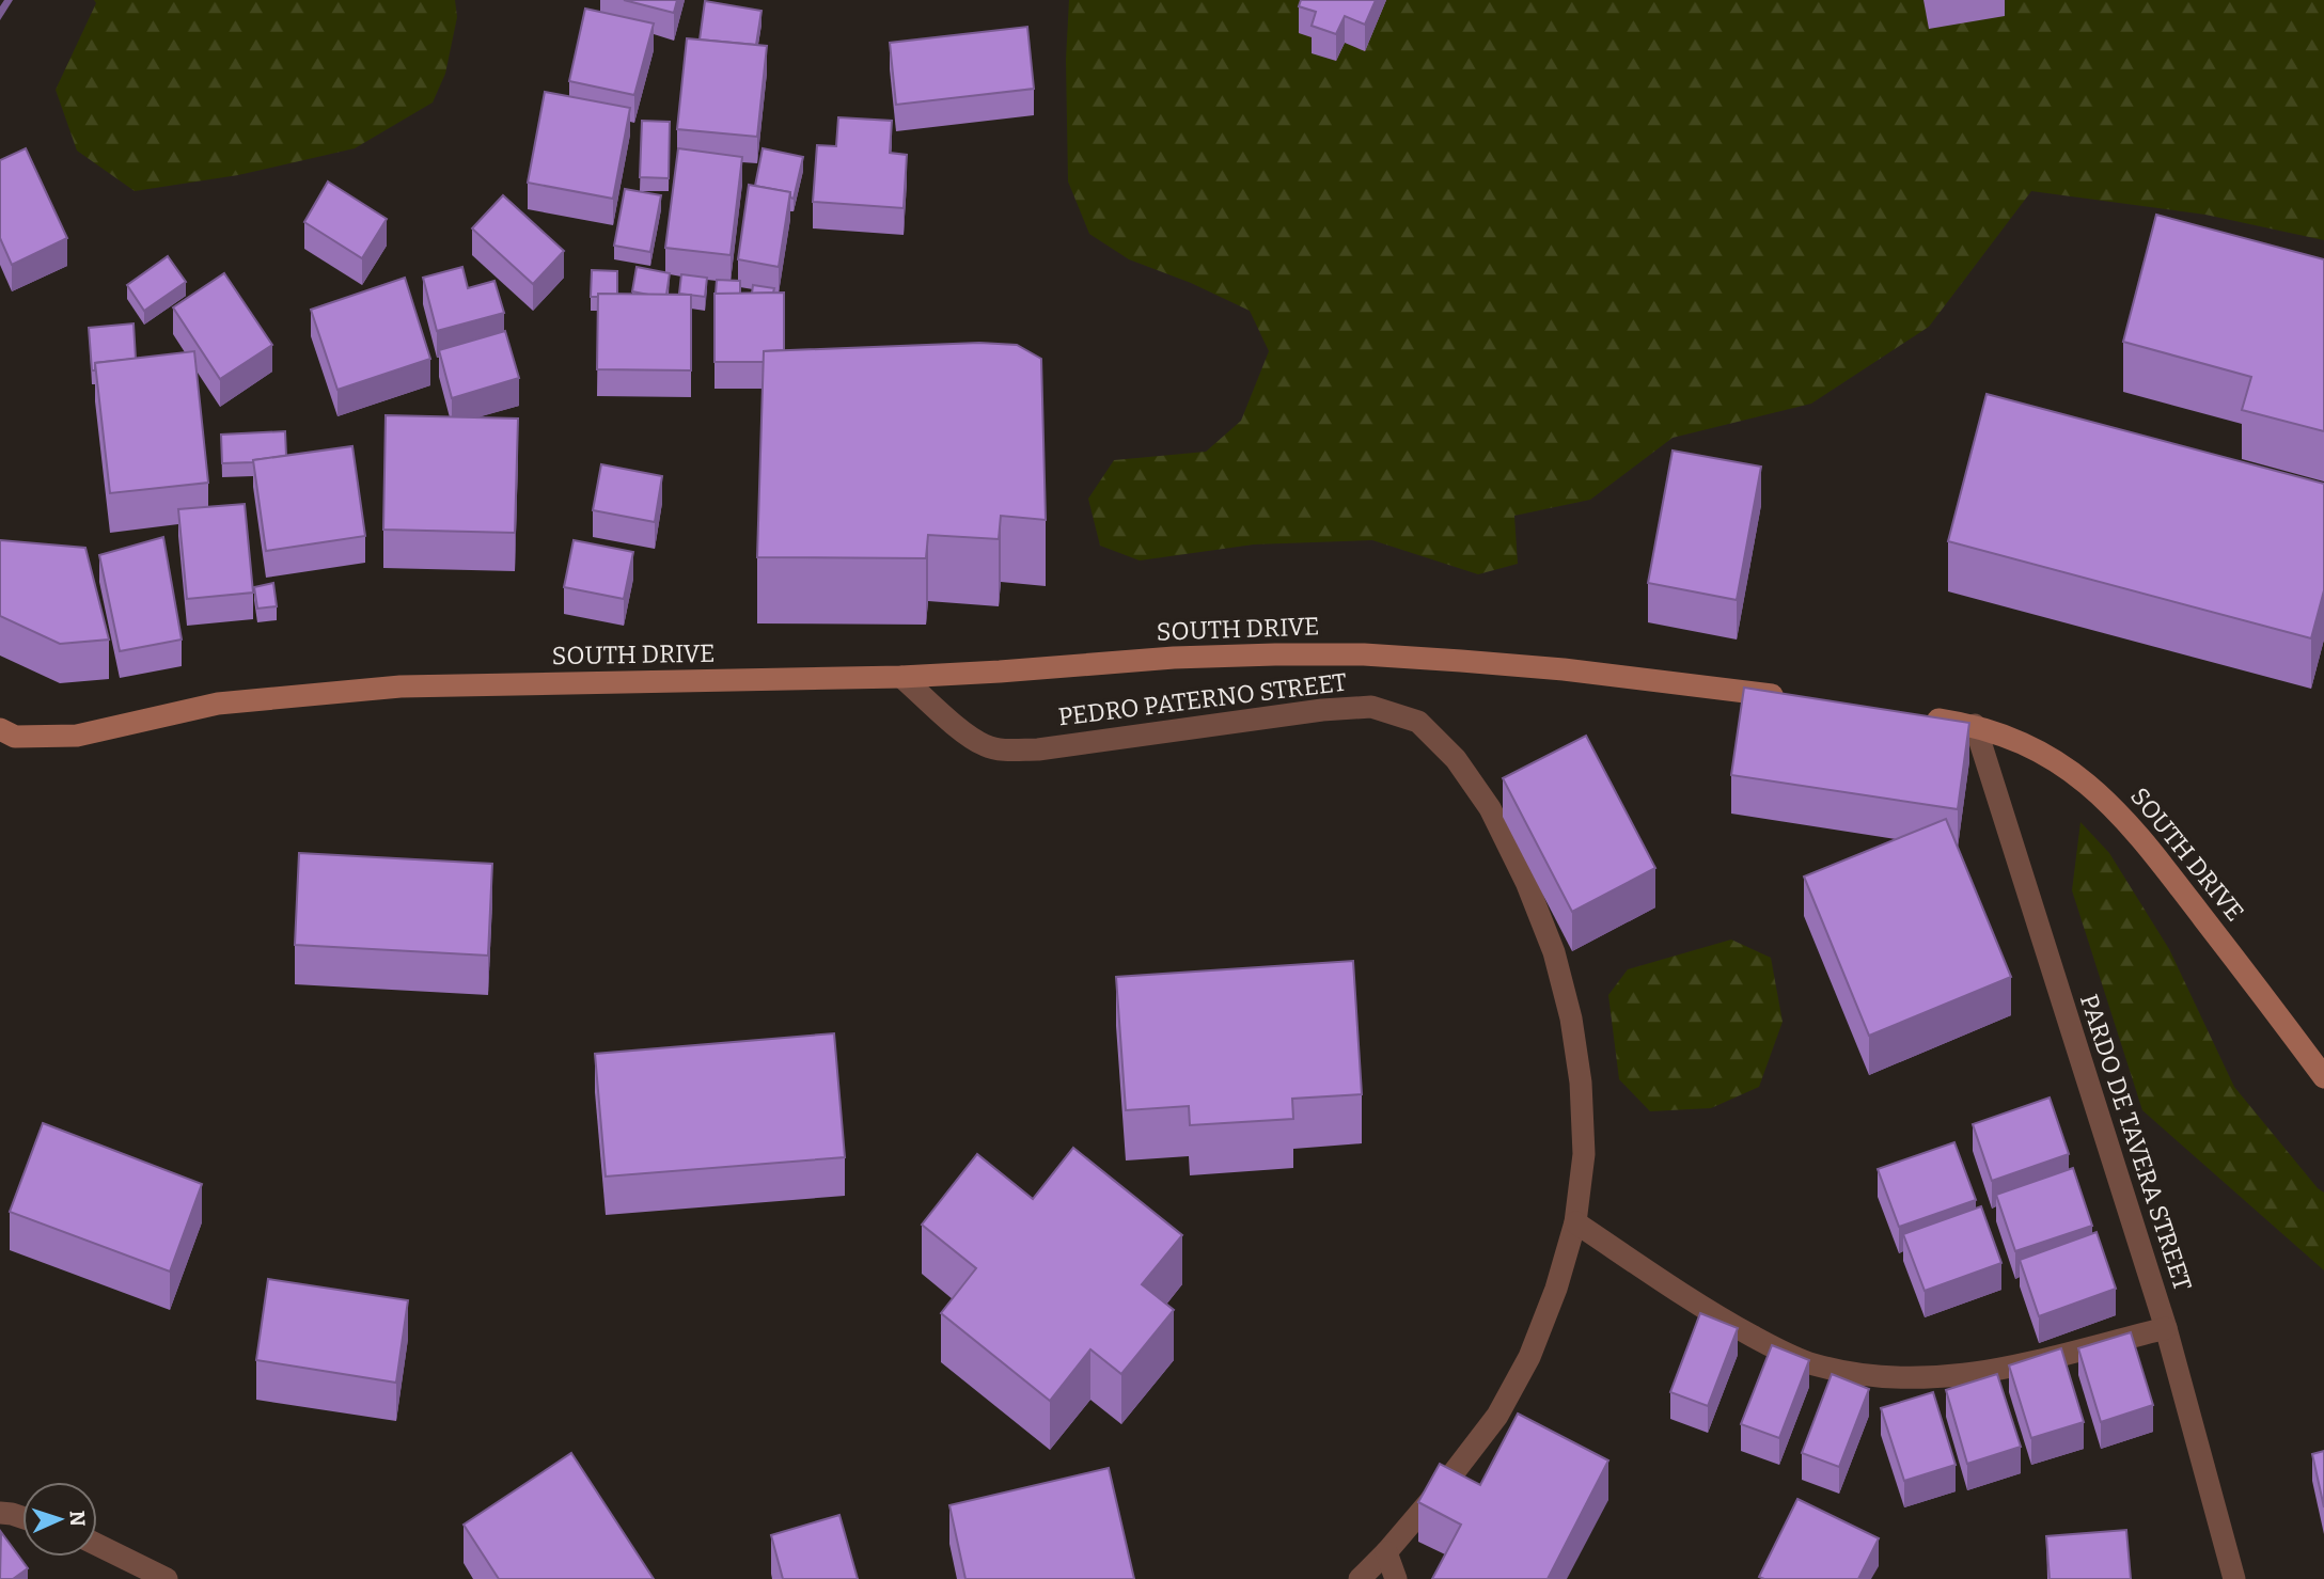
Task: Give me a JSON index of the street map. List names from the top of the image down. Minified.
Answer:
{"streets":{"main road":["SOUTH DRIVE"],"street":["PEDRO PATERNO STREET","PARDO DE TAVERA STREET"]},"crossings":[["SOUTH DRIVE","PEDRO PATERNO STREET"],["SOUTH DRIVE","PARDO DE TAVERA STREET"]],"north":"right"}
